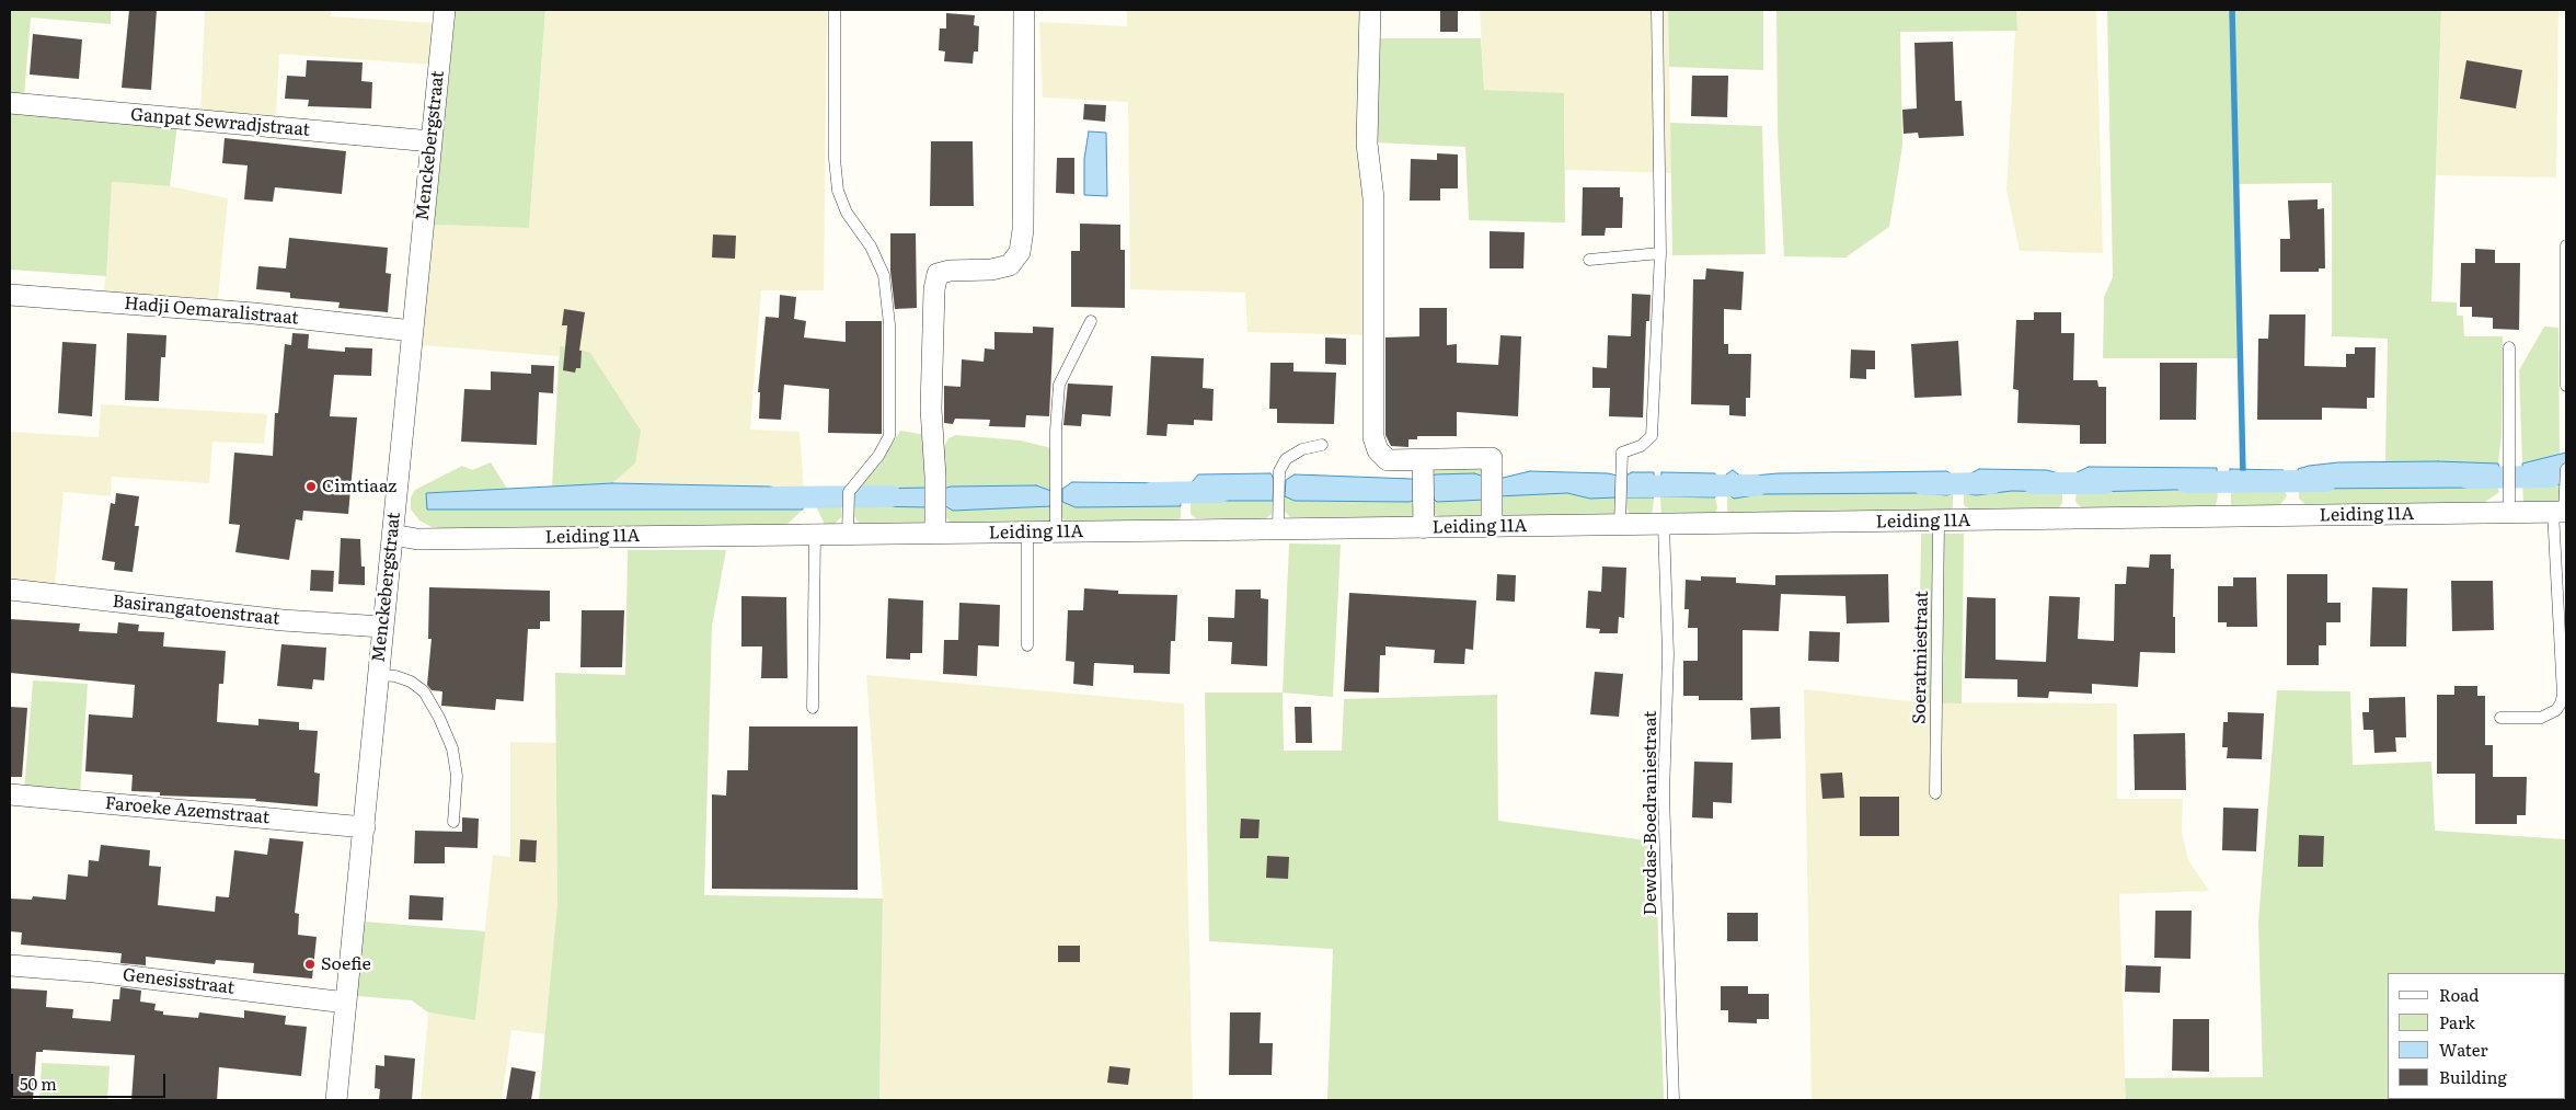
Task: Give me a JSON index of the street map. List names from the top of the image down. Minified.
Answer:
{"streets":{"street":["Ganpat Sewradjstraat","Menckebergstraat","Hadji Oemaralistraat","Leiding 11A","Basirangatoenstraat","Faroeke Azemstraat","Genesisstraat"],"lane":["Soeratmiestraat","Dewdas-Boedraniestraat"]},"crossings":[["Ganpat Sewradjstraat","Menckebergstraat"],["Menckebergstraat","Hadji Oemaralistraat"],["Menckebergstraat","Leiding 11A"],["Menckebergstraat","Basirangatoenstraat"],["Menckebergstraat","Faroeke Azemstraat"],["Menckebergstraat","Genesisstraat"],["Leiding 11A","Soeratmiestraat"],["Leiding 11A","Dewdas-Boedraniestraat"]],"places":["Cimtiaaz","Soefie"],"legend":["Road","Park","Water","Building"],"scale_bar":"50 m"}
